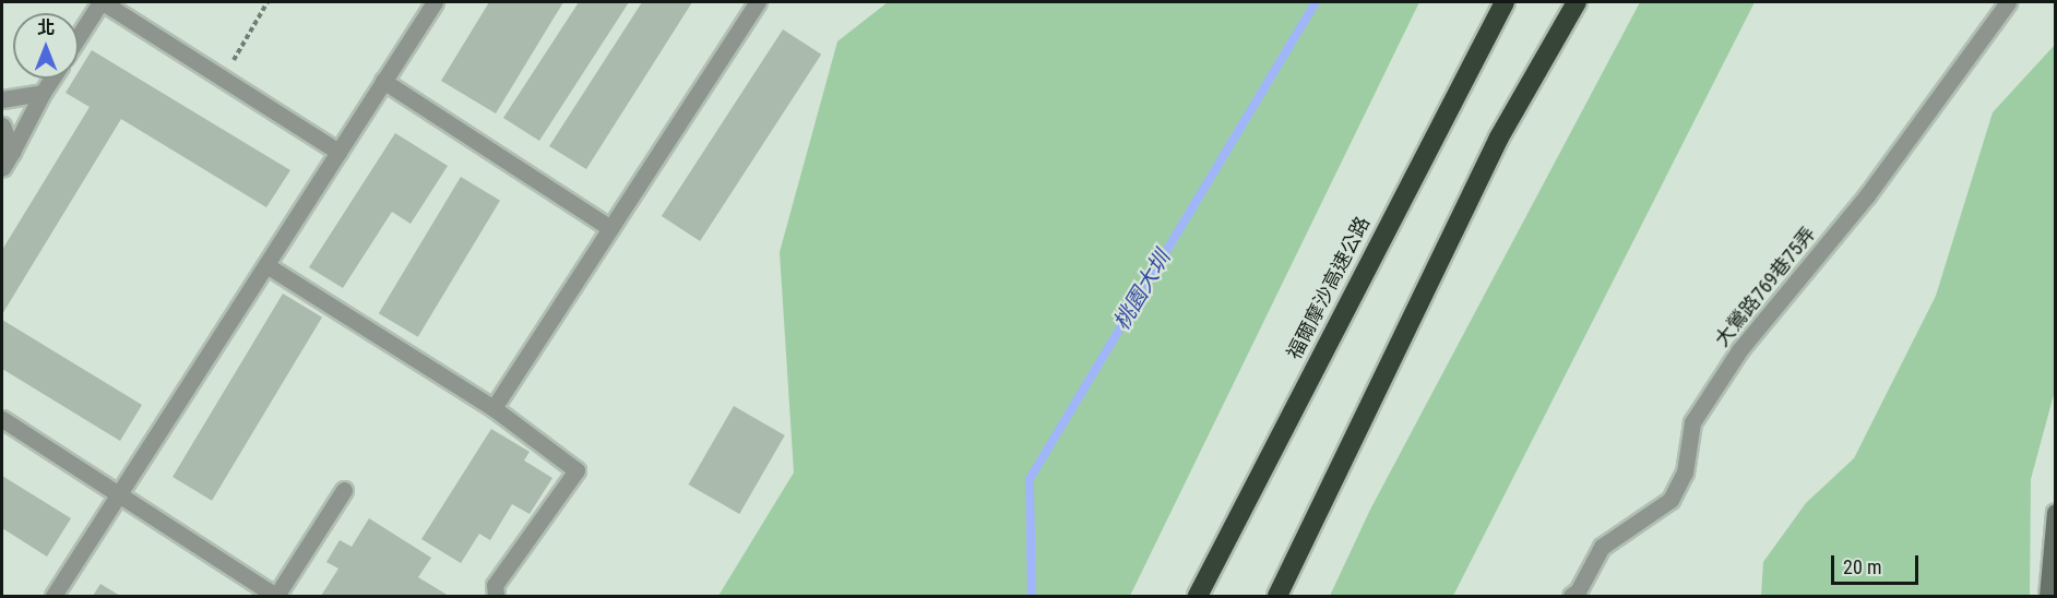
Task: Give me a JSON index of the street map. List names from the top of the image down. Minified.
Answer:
{"streets":{"highway":["福爾摩沙高速公路"],"street":["大鶯路769巷75弄"]},"water":["桃園大圳"],"scale_bar":"20 m","north":"top"}
